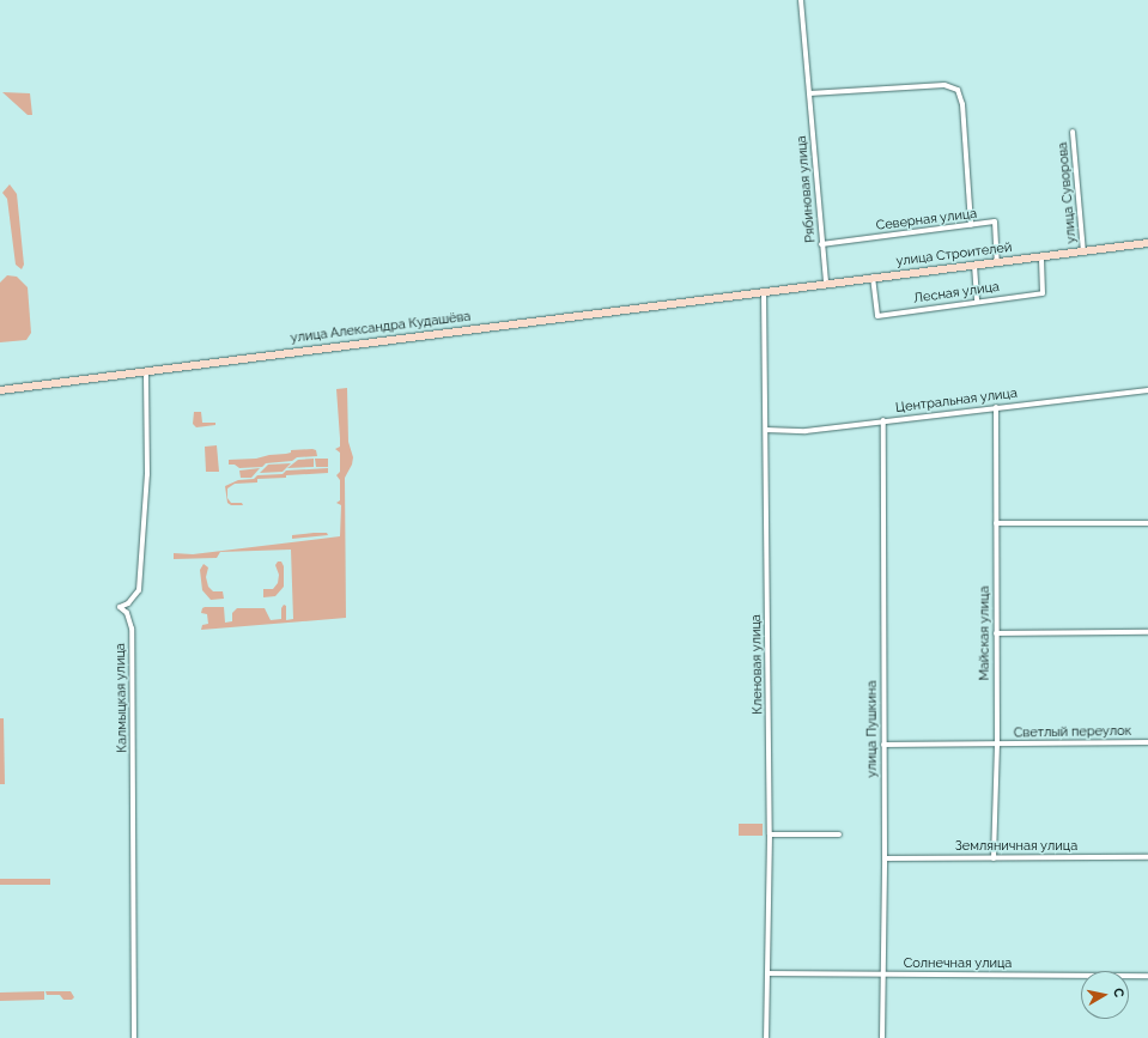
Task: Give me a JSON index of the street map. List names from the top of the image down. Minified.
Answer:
{"streets":{"main road":["улица Строителей","улица Александра Кудашёва"],"street":["Рябиновая улица","улица Суворова","Северная улица","Лесная улица","Центральная улица","Майская улица","Кленовая улица","Калмыцкая улица","улица Пушкина","Светлый переулок","Земляничная улица","Солнечная улица"]},"crossings":[["Рябиновая улица","Северная улица"],["Рябиновая улица","улица Строителей"],["улица Суворова","улица Строителей"],["Северная улица","улица Строителей"],["улица Строителей","Лесная улица"],["улица Строителей","улица Александра Кудашёва"],["улица Строителей","Кленовая улица"],["улица Александра Кудашёва","Кленовая улица"],["улица Александра Кудашёва","Калмыцкая улица"],["Центральная улица","Майская улица"],["Центральная улица","Кленовая улица"],["Центральная улица","улица Пушкина"],["Майская улица","Светлый переулок"],["Майская улица","Земляничная улица"],["Кленовая улица","Солнечная улица"],["улица Пушкина","Светлый переулок"],["улица Пушкина","Земляничная улица"],["улица Пушкина","Солнечная улица"]],"north":"right"}
